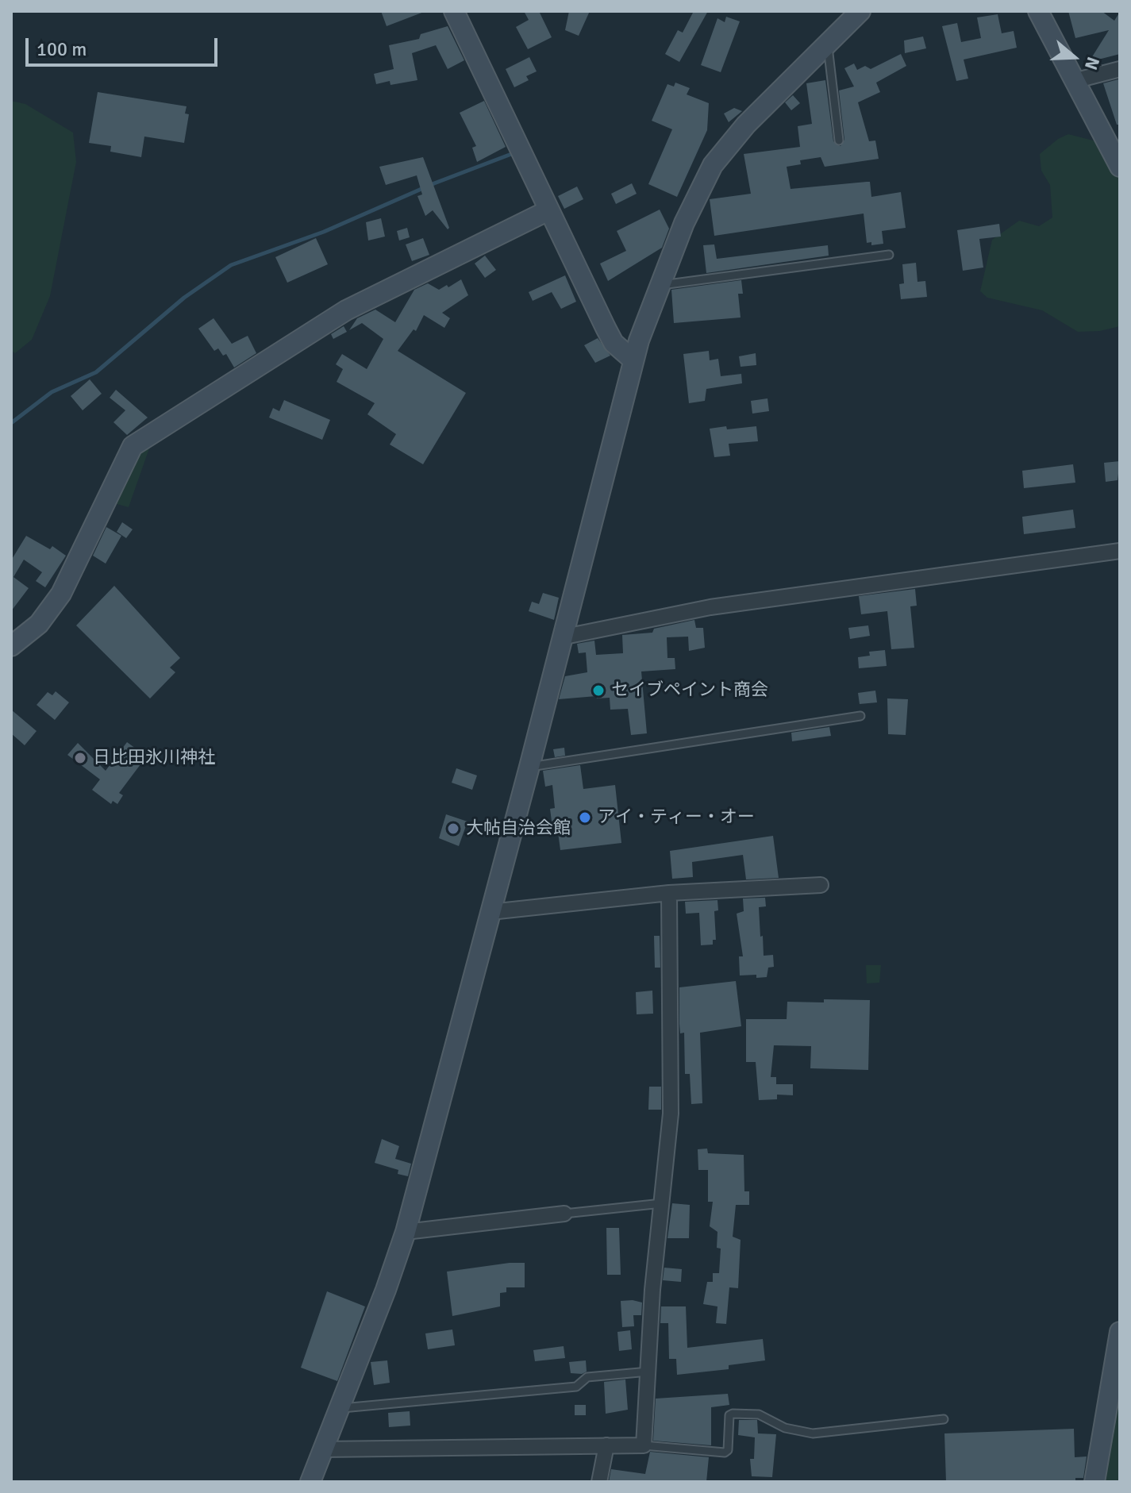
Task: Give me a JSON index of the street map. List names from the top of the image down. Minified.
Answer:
{"places":["セイブペイント商会","日比田氷川神社","アイ・ティー・オー","大帖自治会館"],"scale_bar":"100 m","north":"right"}
